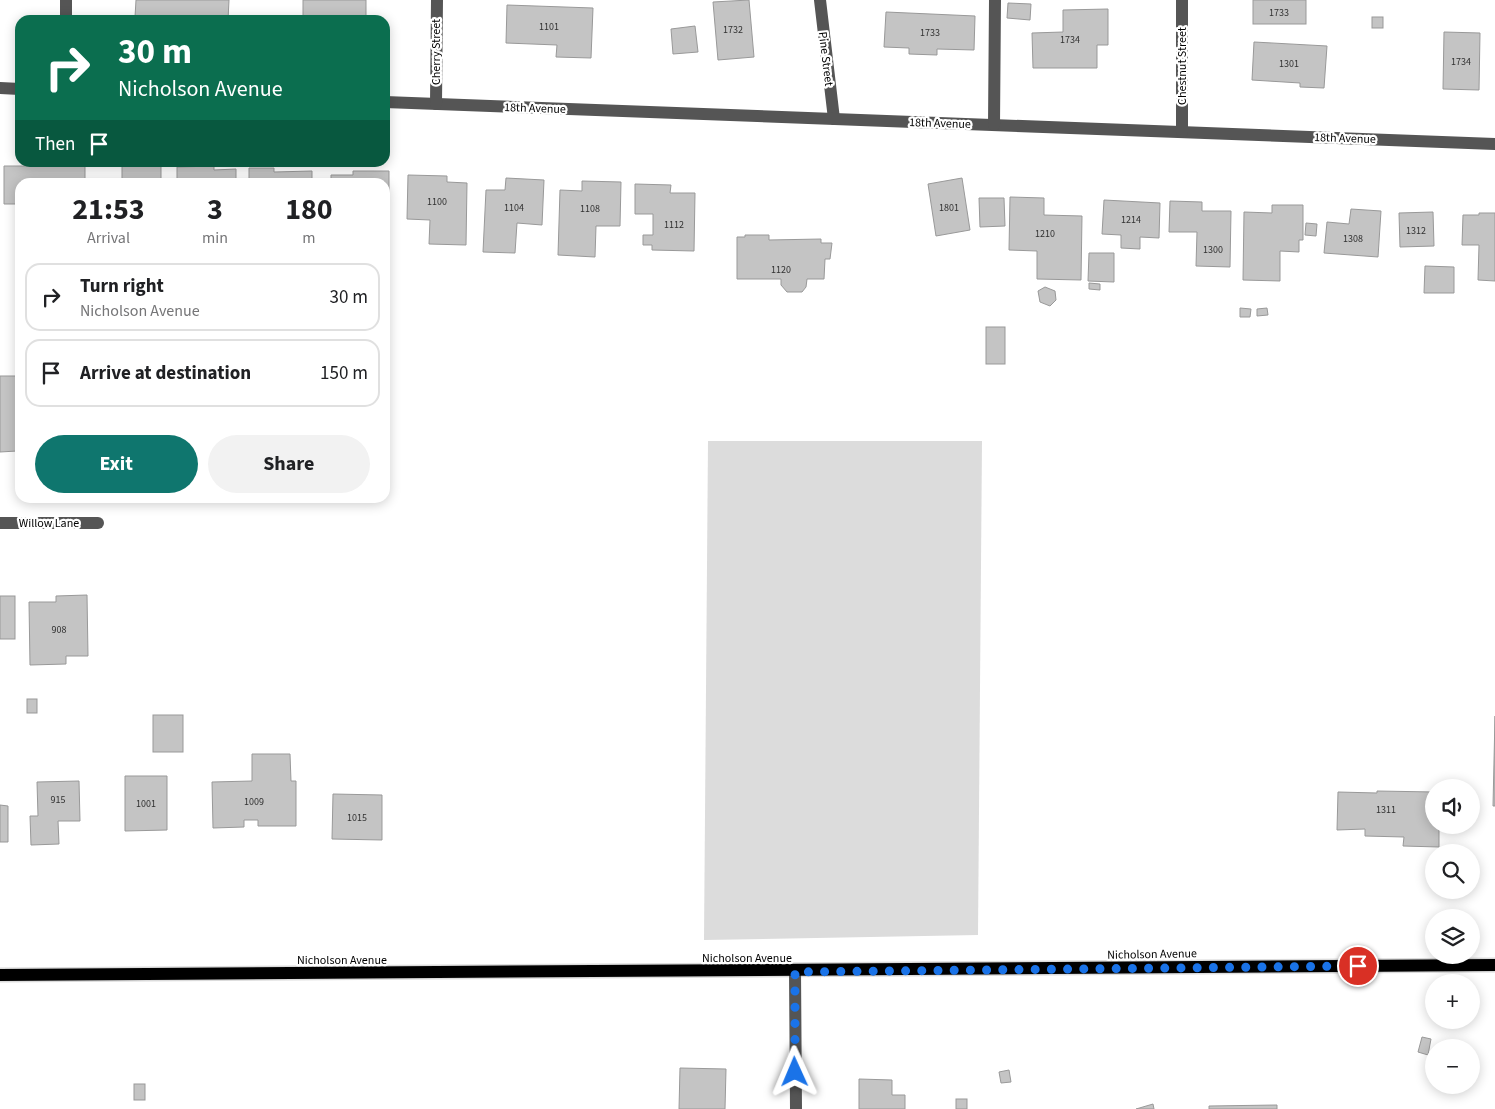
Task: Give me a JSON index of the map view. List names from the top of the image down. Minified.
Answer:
{"streets":{"main road":["Nicholson Avenue"],"street":["Cherry Street","Pine Street","Chestnut Street","18th Avenue","Willow Lane"]},"crossings":[["Cherry Street","18th Avenue"],["Pine Street","18th Avenue"],["Chestnut Street","18th Avenue"]],"house_numbers":["1733","1101","1732","1733","1734","1734","1301","1100","1104","1801","1108","1214","1112","1312","1210","1308","1300","1120","908","915","1009","1001","1311","1015"],"page":{"turn":["30 m","Nicholson Avenue"],"then":"Then","eta":["21:53","Arrival","3","min","180","m"],"list":[{"name":"Turn right","note":"Nicholson Avenue","value":"30 m"},{"name":"Arrive at destination","value":"150 m"}],"buttons":["Exit","Share"],"map_buttons":["+","−"]}}
